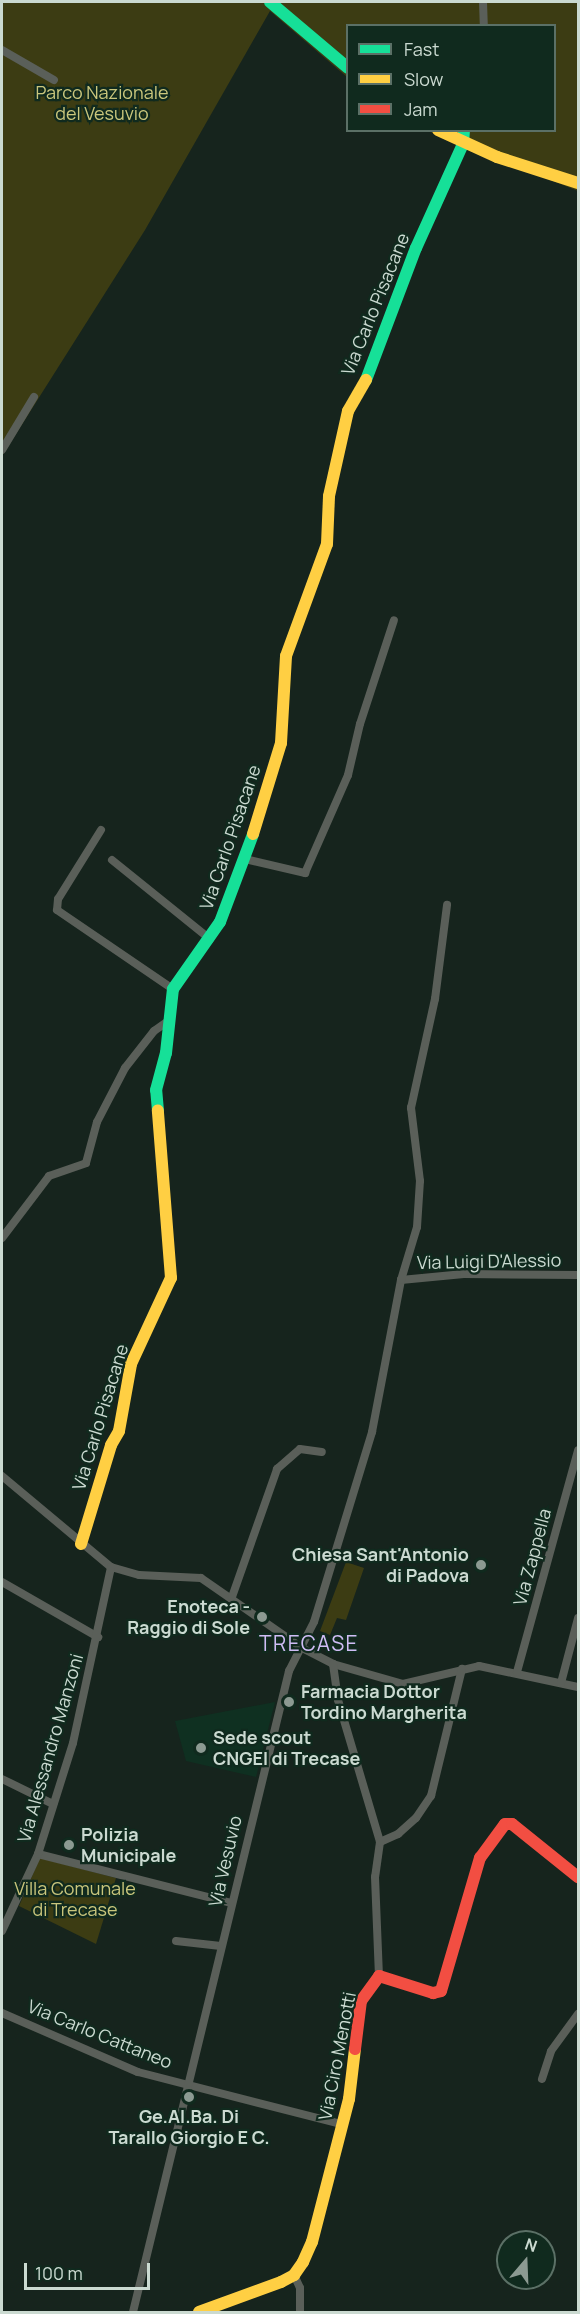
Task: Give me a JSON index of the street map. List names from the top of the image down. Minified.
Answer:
{"streets":{"street":["Via Carlo Pisacane","Via Luigi D'Alessio","Via Zappella","Via Alessandro Manzoni","Via Vesuvio","Via Carlo Cattaneo","Via Ciro Menotti"]},"crossings":[["Via Luigi D'Alessio","Via Vesuvio"],["Via Vesuvio","Via Carlo Cattaneo"]],"districts":["TRECASE"],"parks":["Parco Nazionale del Vesuvio","Villa Comunale di Trecase"],"places":["Chiesa Sant'Antonio di Padova","Enoteca - Raggio di Sole","Farmacia Dottor Tordino Margherita","Sede scout CNGEI di Trecase","Polizia Municipale","Ge.Al.Ba. Di Tarallo Giorgio E C."],"legend":["Fast","Slow","Jam"],"scale_bar":"100 m","north":"top"}
